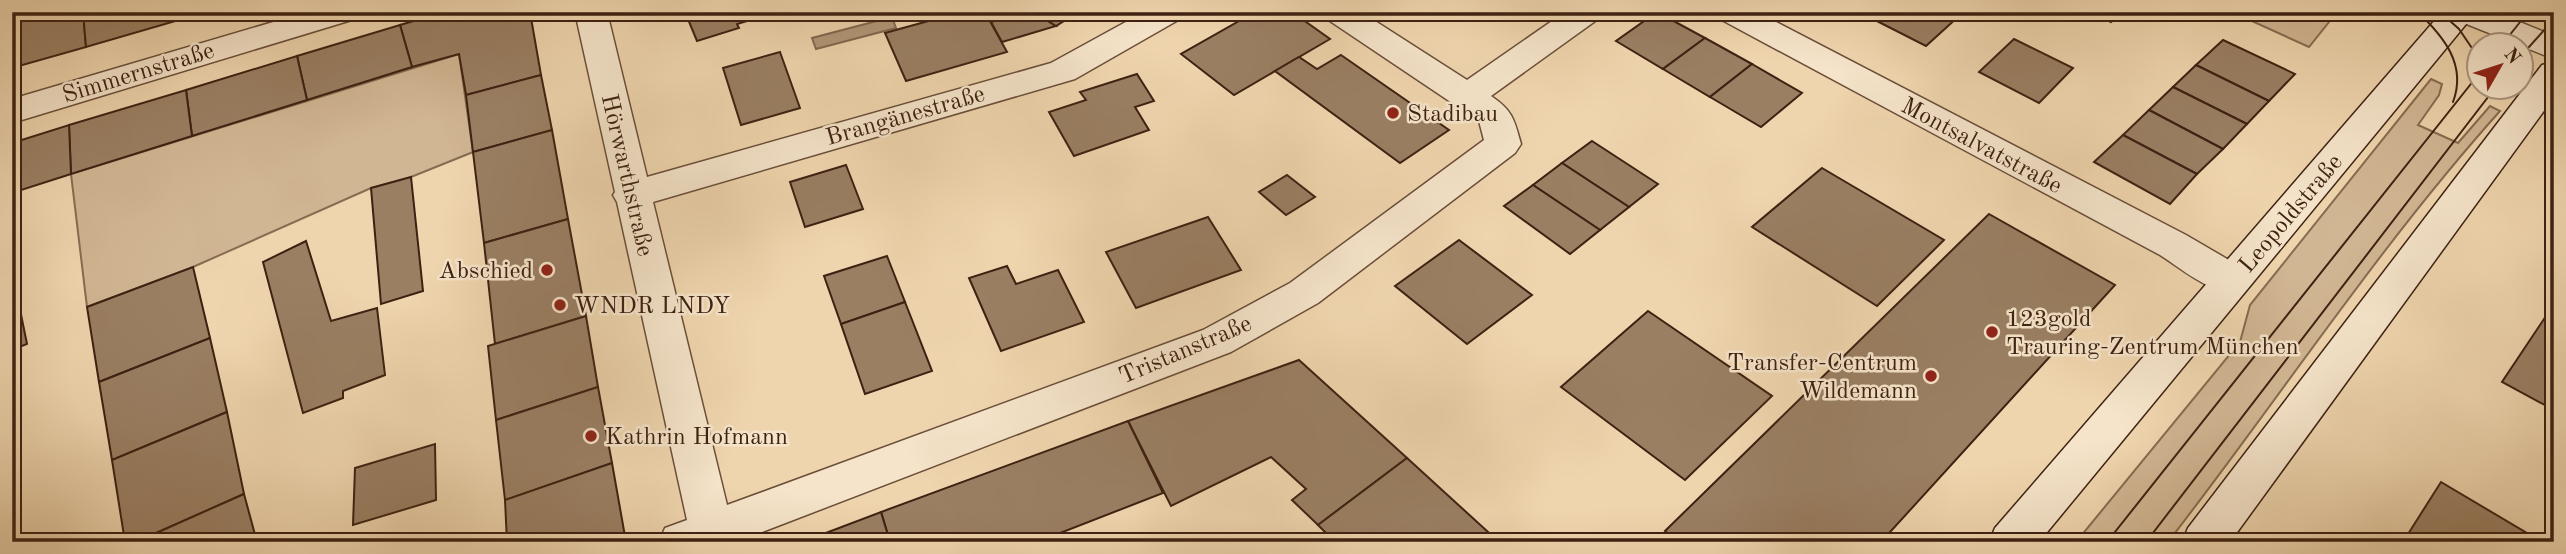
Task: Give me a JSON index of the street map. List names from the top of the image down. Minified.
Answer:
{"streets":{"street":["Simmernstraße","Brangänestraße","Montsalvatstraße","Hörwarthstraße","Leopoldstraße","Tristanstraße"]},"crossings":[["Brangänestraße","Hörwarthstraße"],["Montsalvatstraße","Leopoldstraße"],["Hörwarthstraße","Tristanstraße"]],"places":["Stadibau","Abschied","WNDR LNDY","123gold Trauring-Zentrum München","Transfer-Centrum Wildemann","Kathrin Hofmann"],"north":"top right"}
